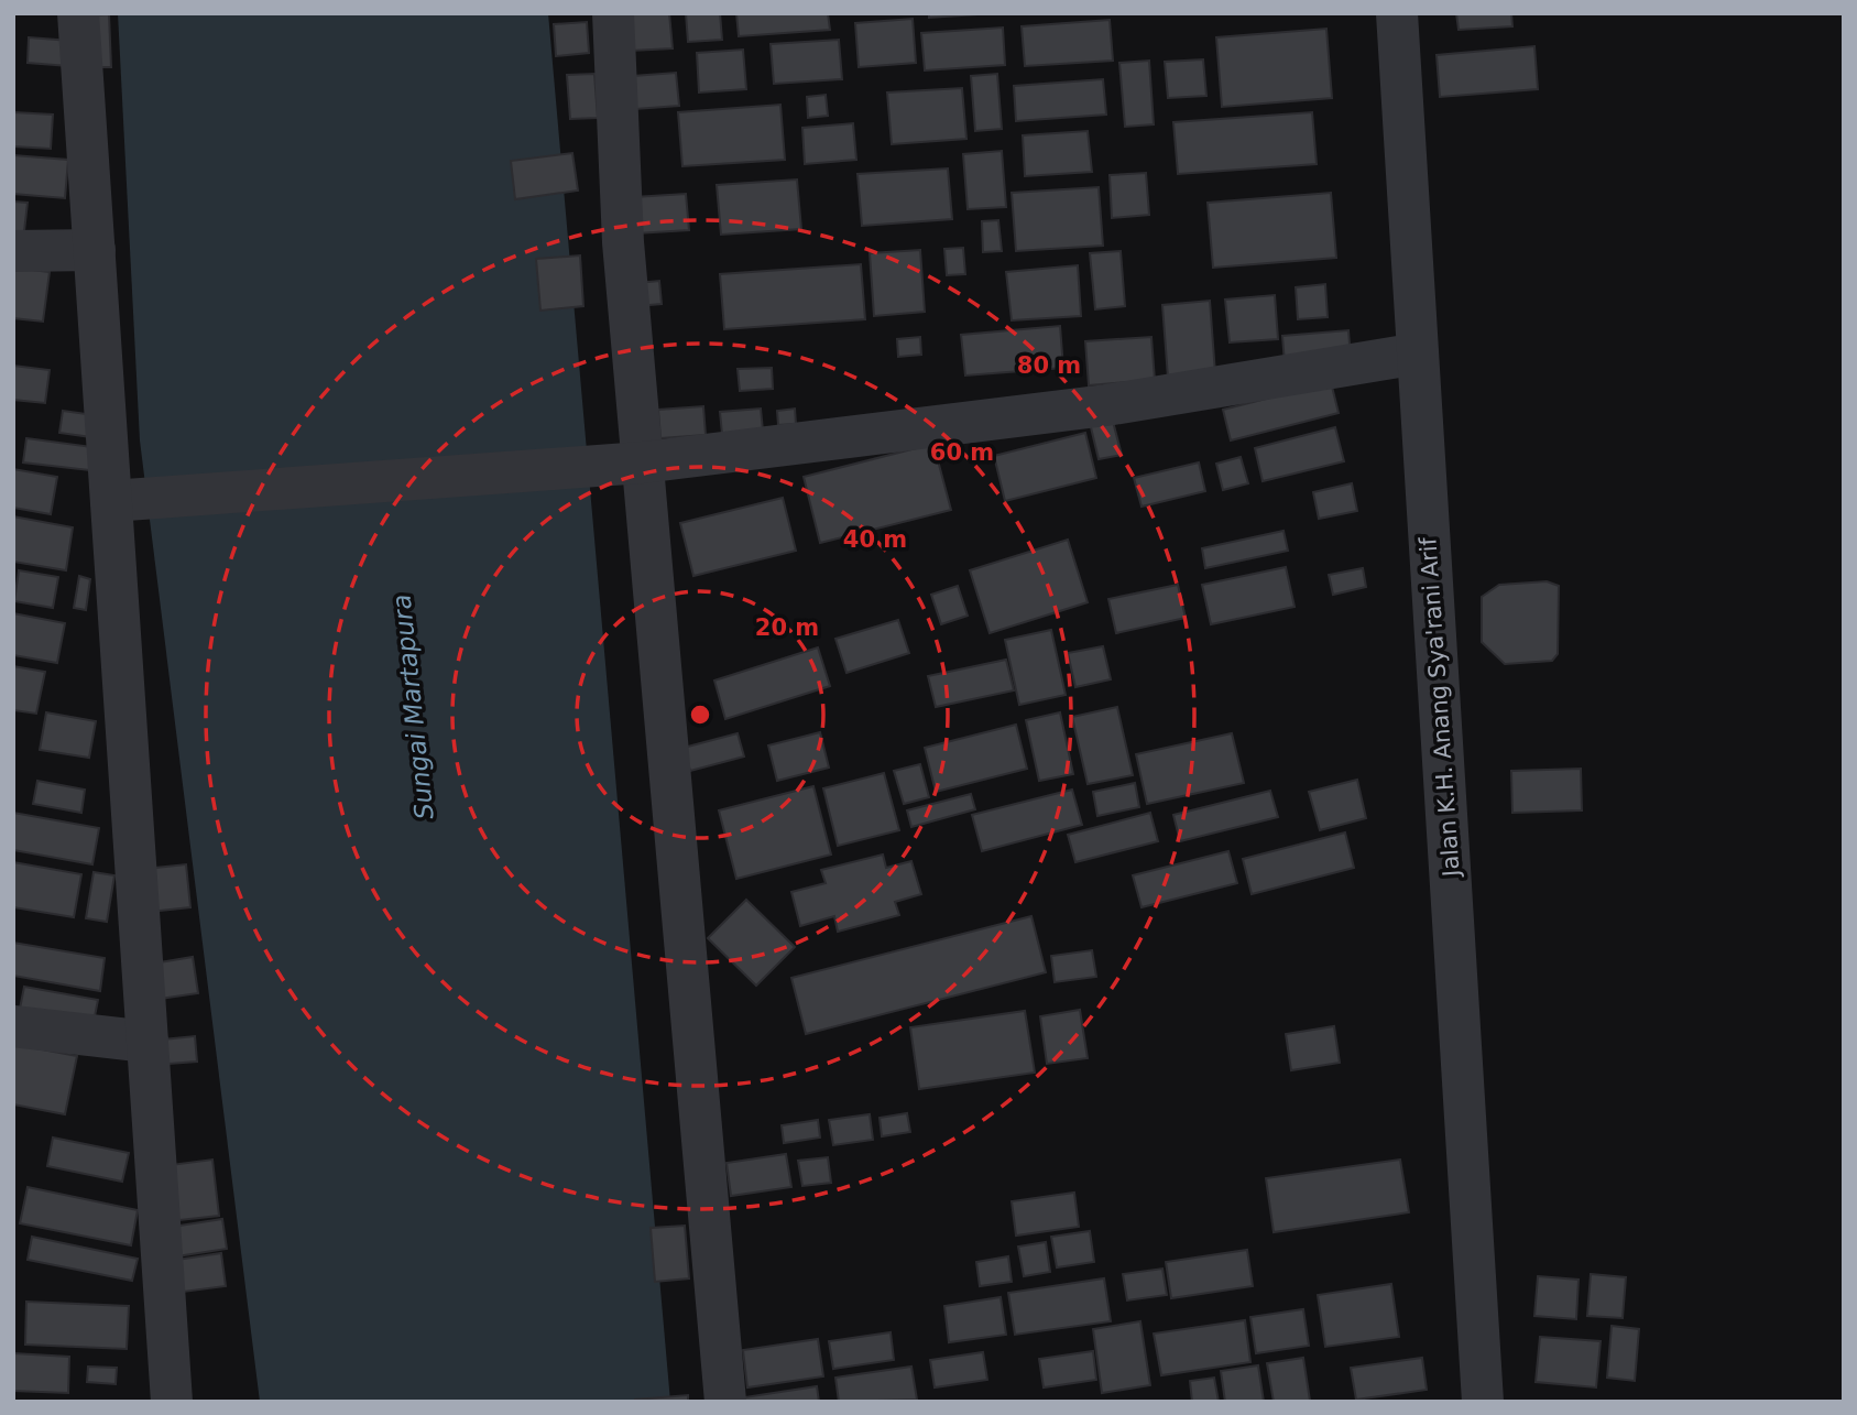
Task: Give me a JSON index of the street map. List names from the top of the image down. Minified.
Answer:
{"streets":{"street":["Jalan K.H. Anang Sya'rani Arif"]},"water":["Sungai Martapura"],"rings":["80 m","60 m","40 m","20 m"]}
